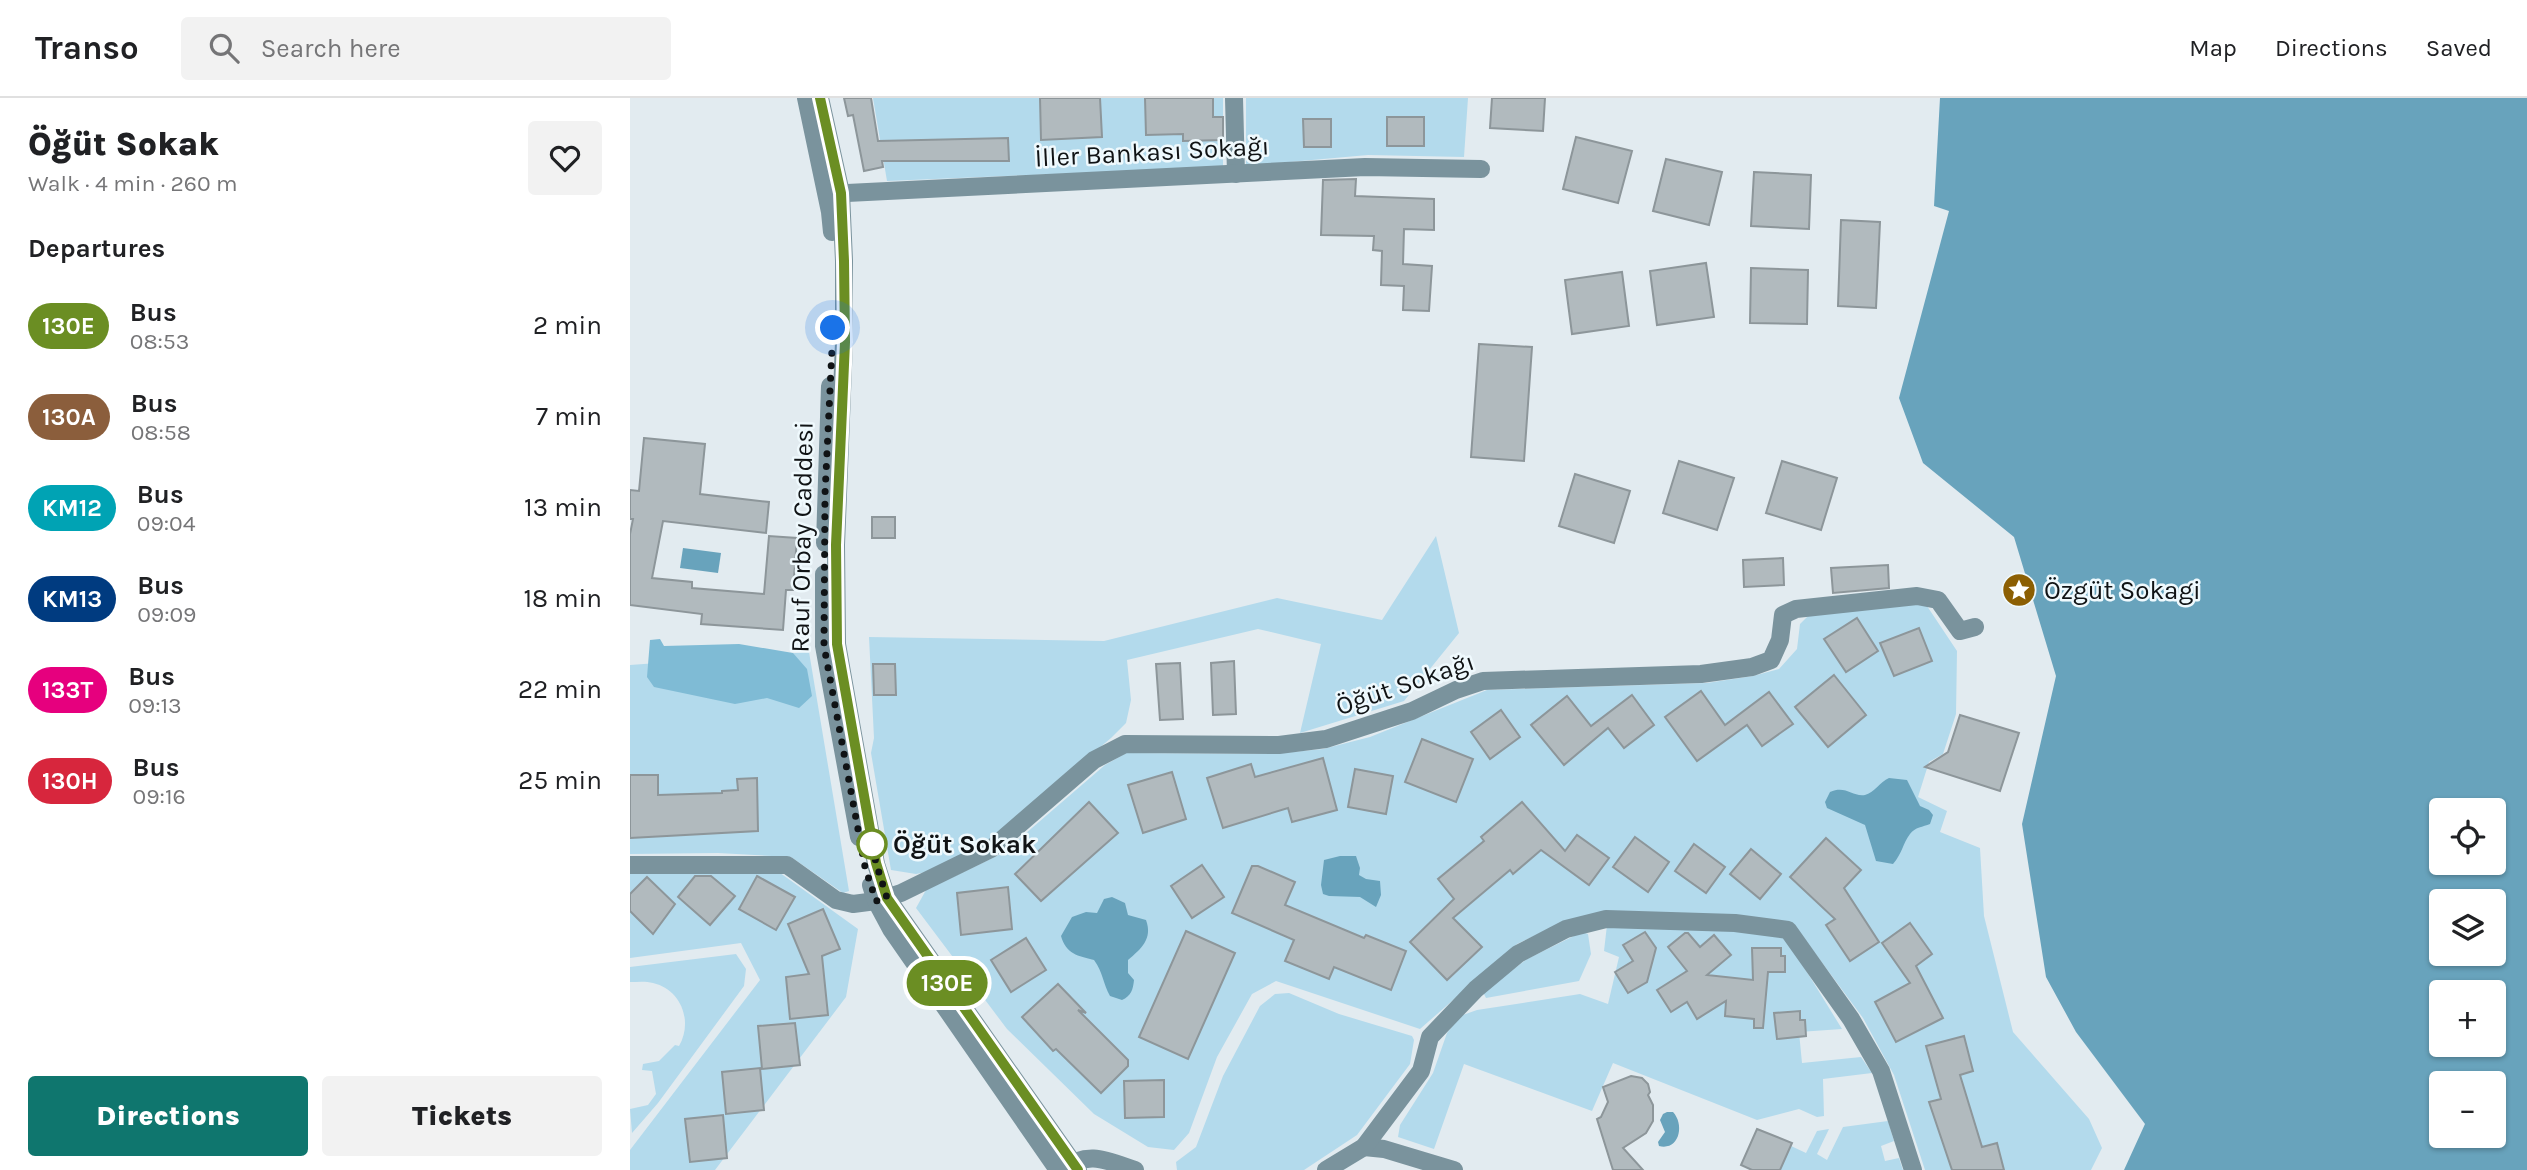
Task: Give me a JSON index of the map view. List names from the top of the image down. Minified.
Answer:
{"streets":{"street":["İller Bankası Sokağı","Rauf Orbay Caddesi","Öğüt Sokağı"]},"crossings":[["İller Bankası Sokağı","Rauf Orbay Caddesi"],["Rauf Orbay Caddesi","Öğüt Sokağı"]],"places":{"place":["Özgüt Sokagi"],"other":["Öğüt Sokak"]},"lines":["bus line 130E"],"page":{"header":"Transo","search":"Search here","nav":["Map","Directions","Saved"],"heading":[["Öğüt Sokak","Walk · 4 min · 260 m"],"Departures"],"on_map":"130E","list":[{"mark":"130E","name":"Bus","note":"08:53","value":"2 min"},{"mark":"130A","name":"Bus","note":"08:58","value":"7 min"},{"mark":"KM12","name":"Bus","note":"09:04","value":"13 min"},{"mark":"KM13","name":"Bus","note":"09:09","value":"18 min"},{"mark":"133T","name":"Bus","note":"09:13","value":"22 min"},{"mark":"130H","name":"Bus","note":"09:16","value":"25 min"}],"map_buttons":["+","−"],"buttons":["Directions","Tickets"]}}
